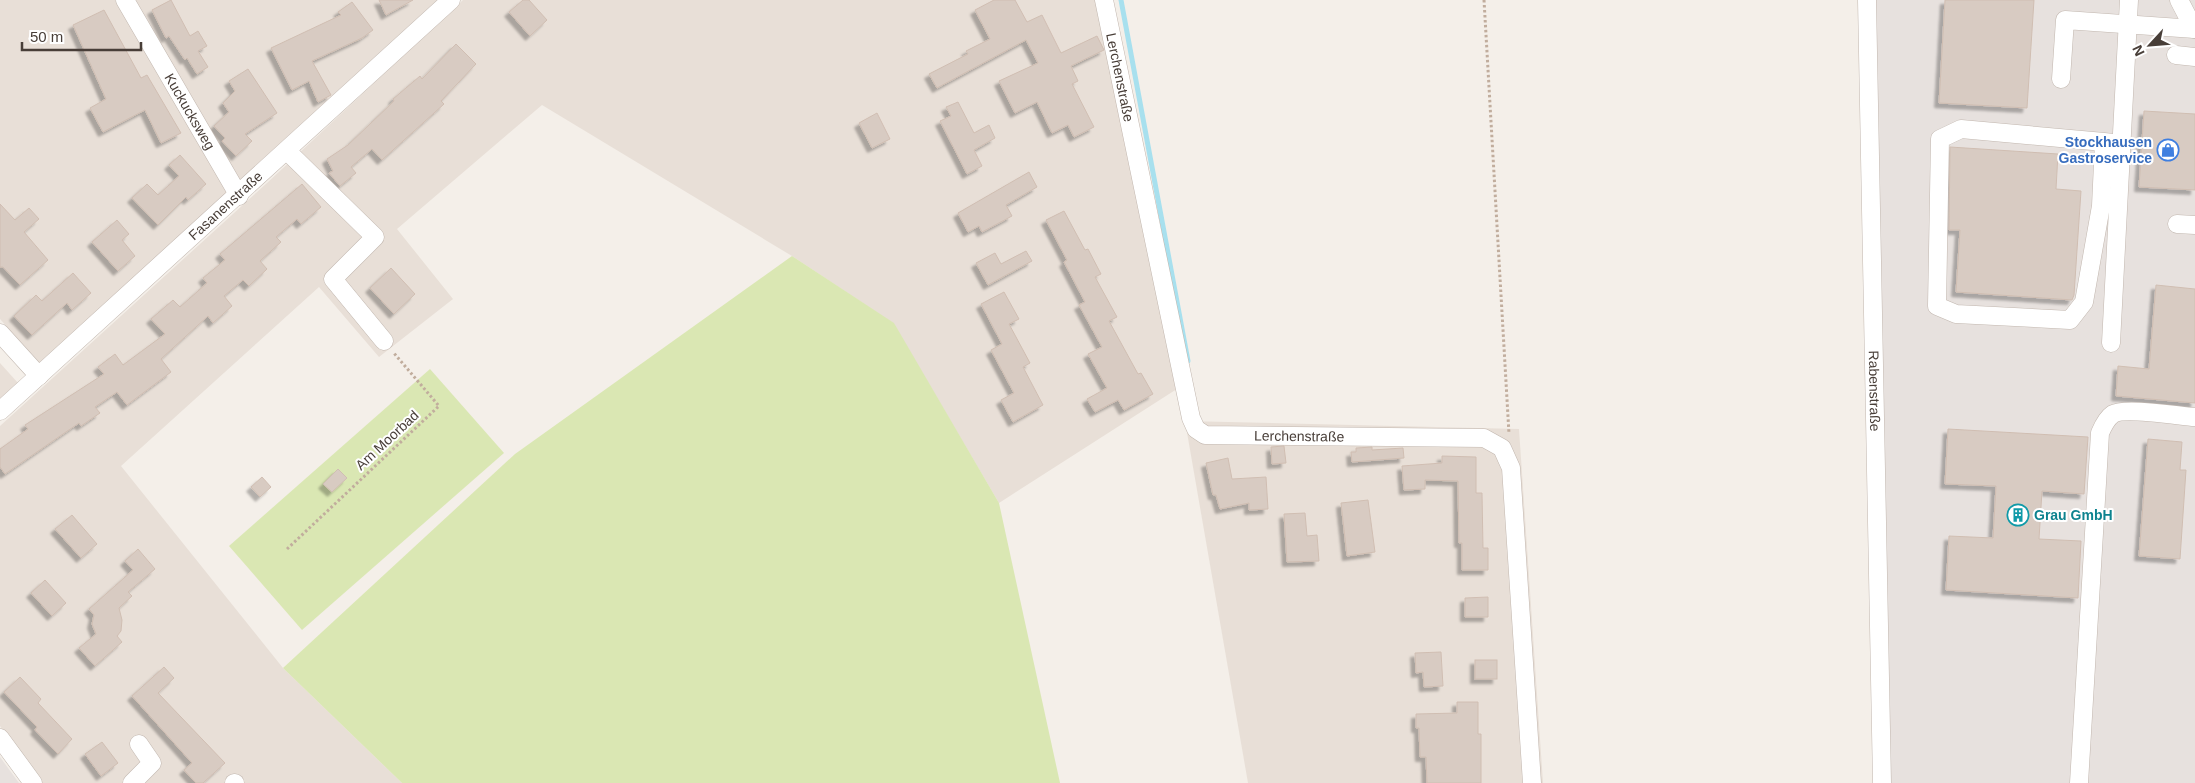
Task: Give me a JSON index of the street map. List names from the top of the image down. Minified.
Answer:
{"streets":{"street":["Lerchenstraße","Kuckucksweg","Fasanenstraße","Rabenstraße"],"path":["Am Moorbad"]},"crossings":[["Kuckucksweg","Fasanenstraße"]],"places":{"shop":["Stockhausen Gastroservice"],"building":["Grau GmbH"]},"scale_bar":"50 m","north":"bottom left"}
